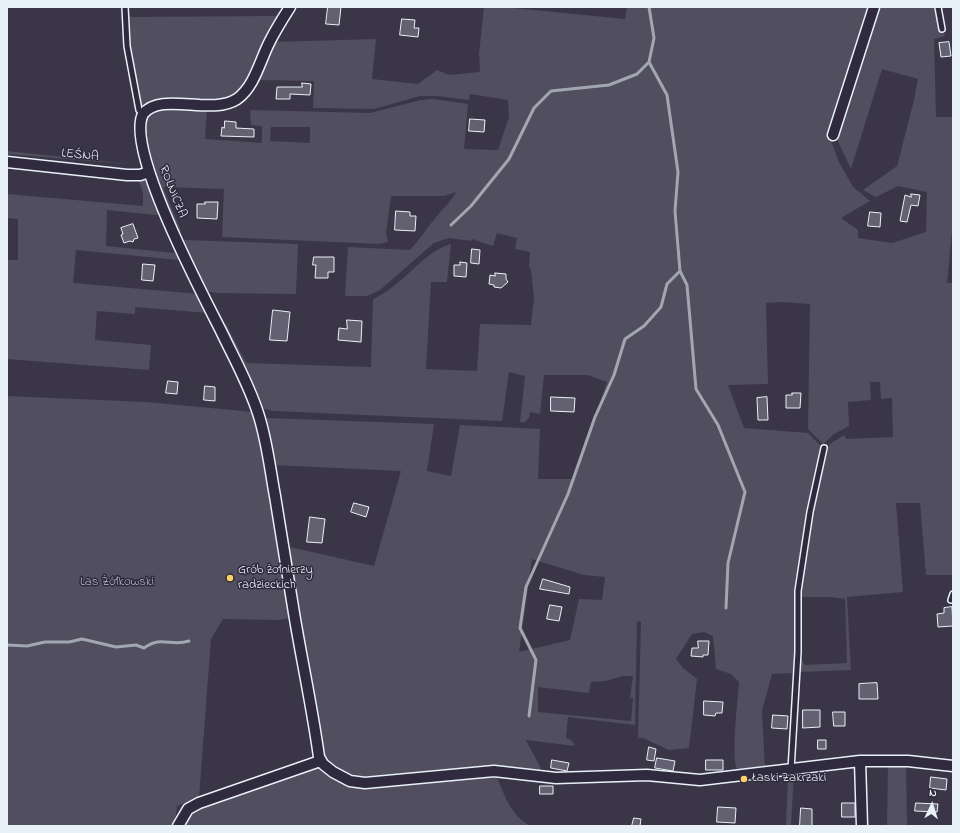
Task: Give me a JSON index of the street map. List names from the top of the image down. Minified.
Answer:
{"streets":{"street":["LEŚNA","ROLNICZA"]},"crossings":[["LEŚNA","ROLNICZA"]],"parks":["Las Żółkowski"],"places":["Grób żołnierzy radzieckich","Łaski Zakrzaki"],"north":"top"}
